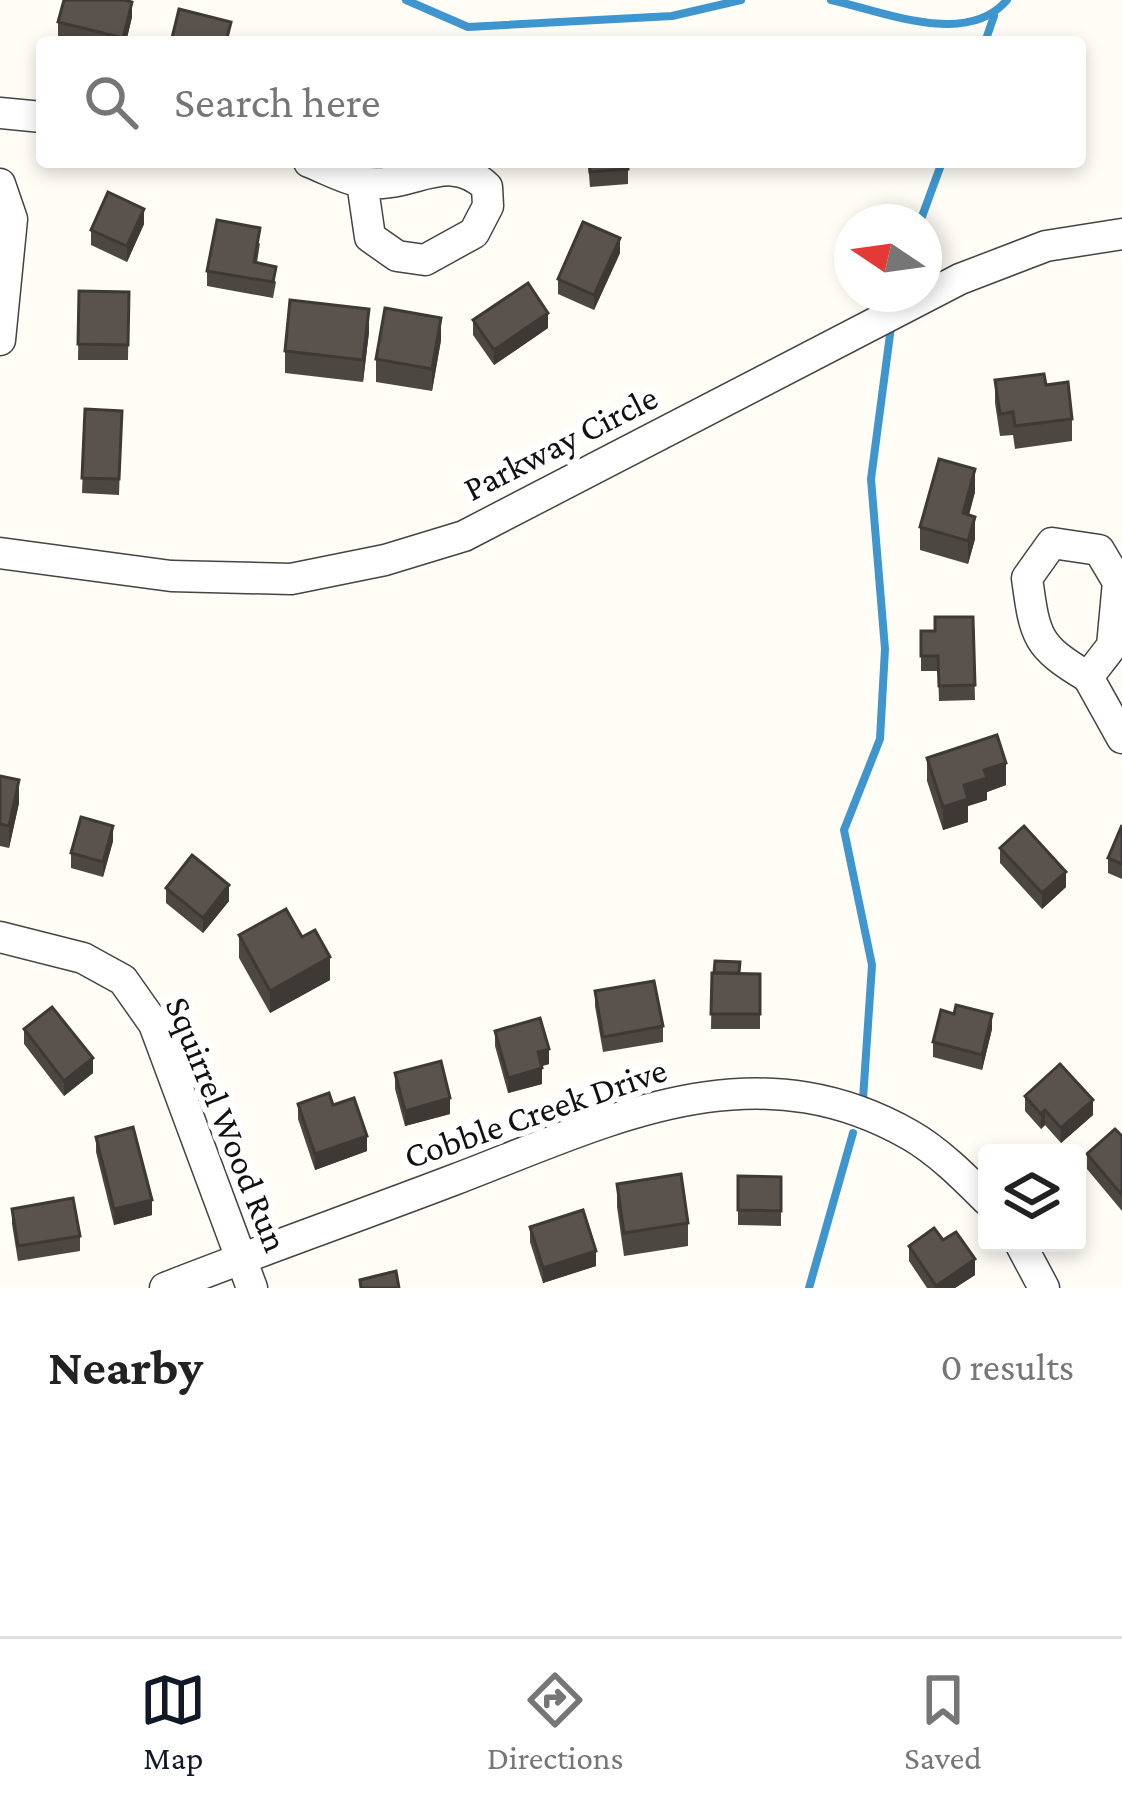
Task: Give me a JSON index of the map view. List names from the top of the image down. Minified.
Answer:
{"streets":{"street":["Parkway Circle","Cobble Creek Drive","Squirrel Wood Run"]},"crossings":[["Cobble Creek Drive","Squirrel Wood Run"]],"north":"left","page":{"search":"Search here","heading":["Nearby","0 results"],"nav":["Map","Directions","Saved"]}}
